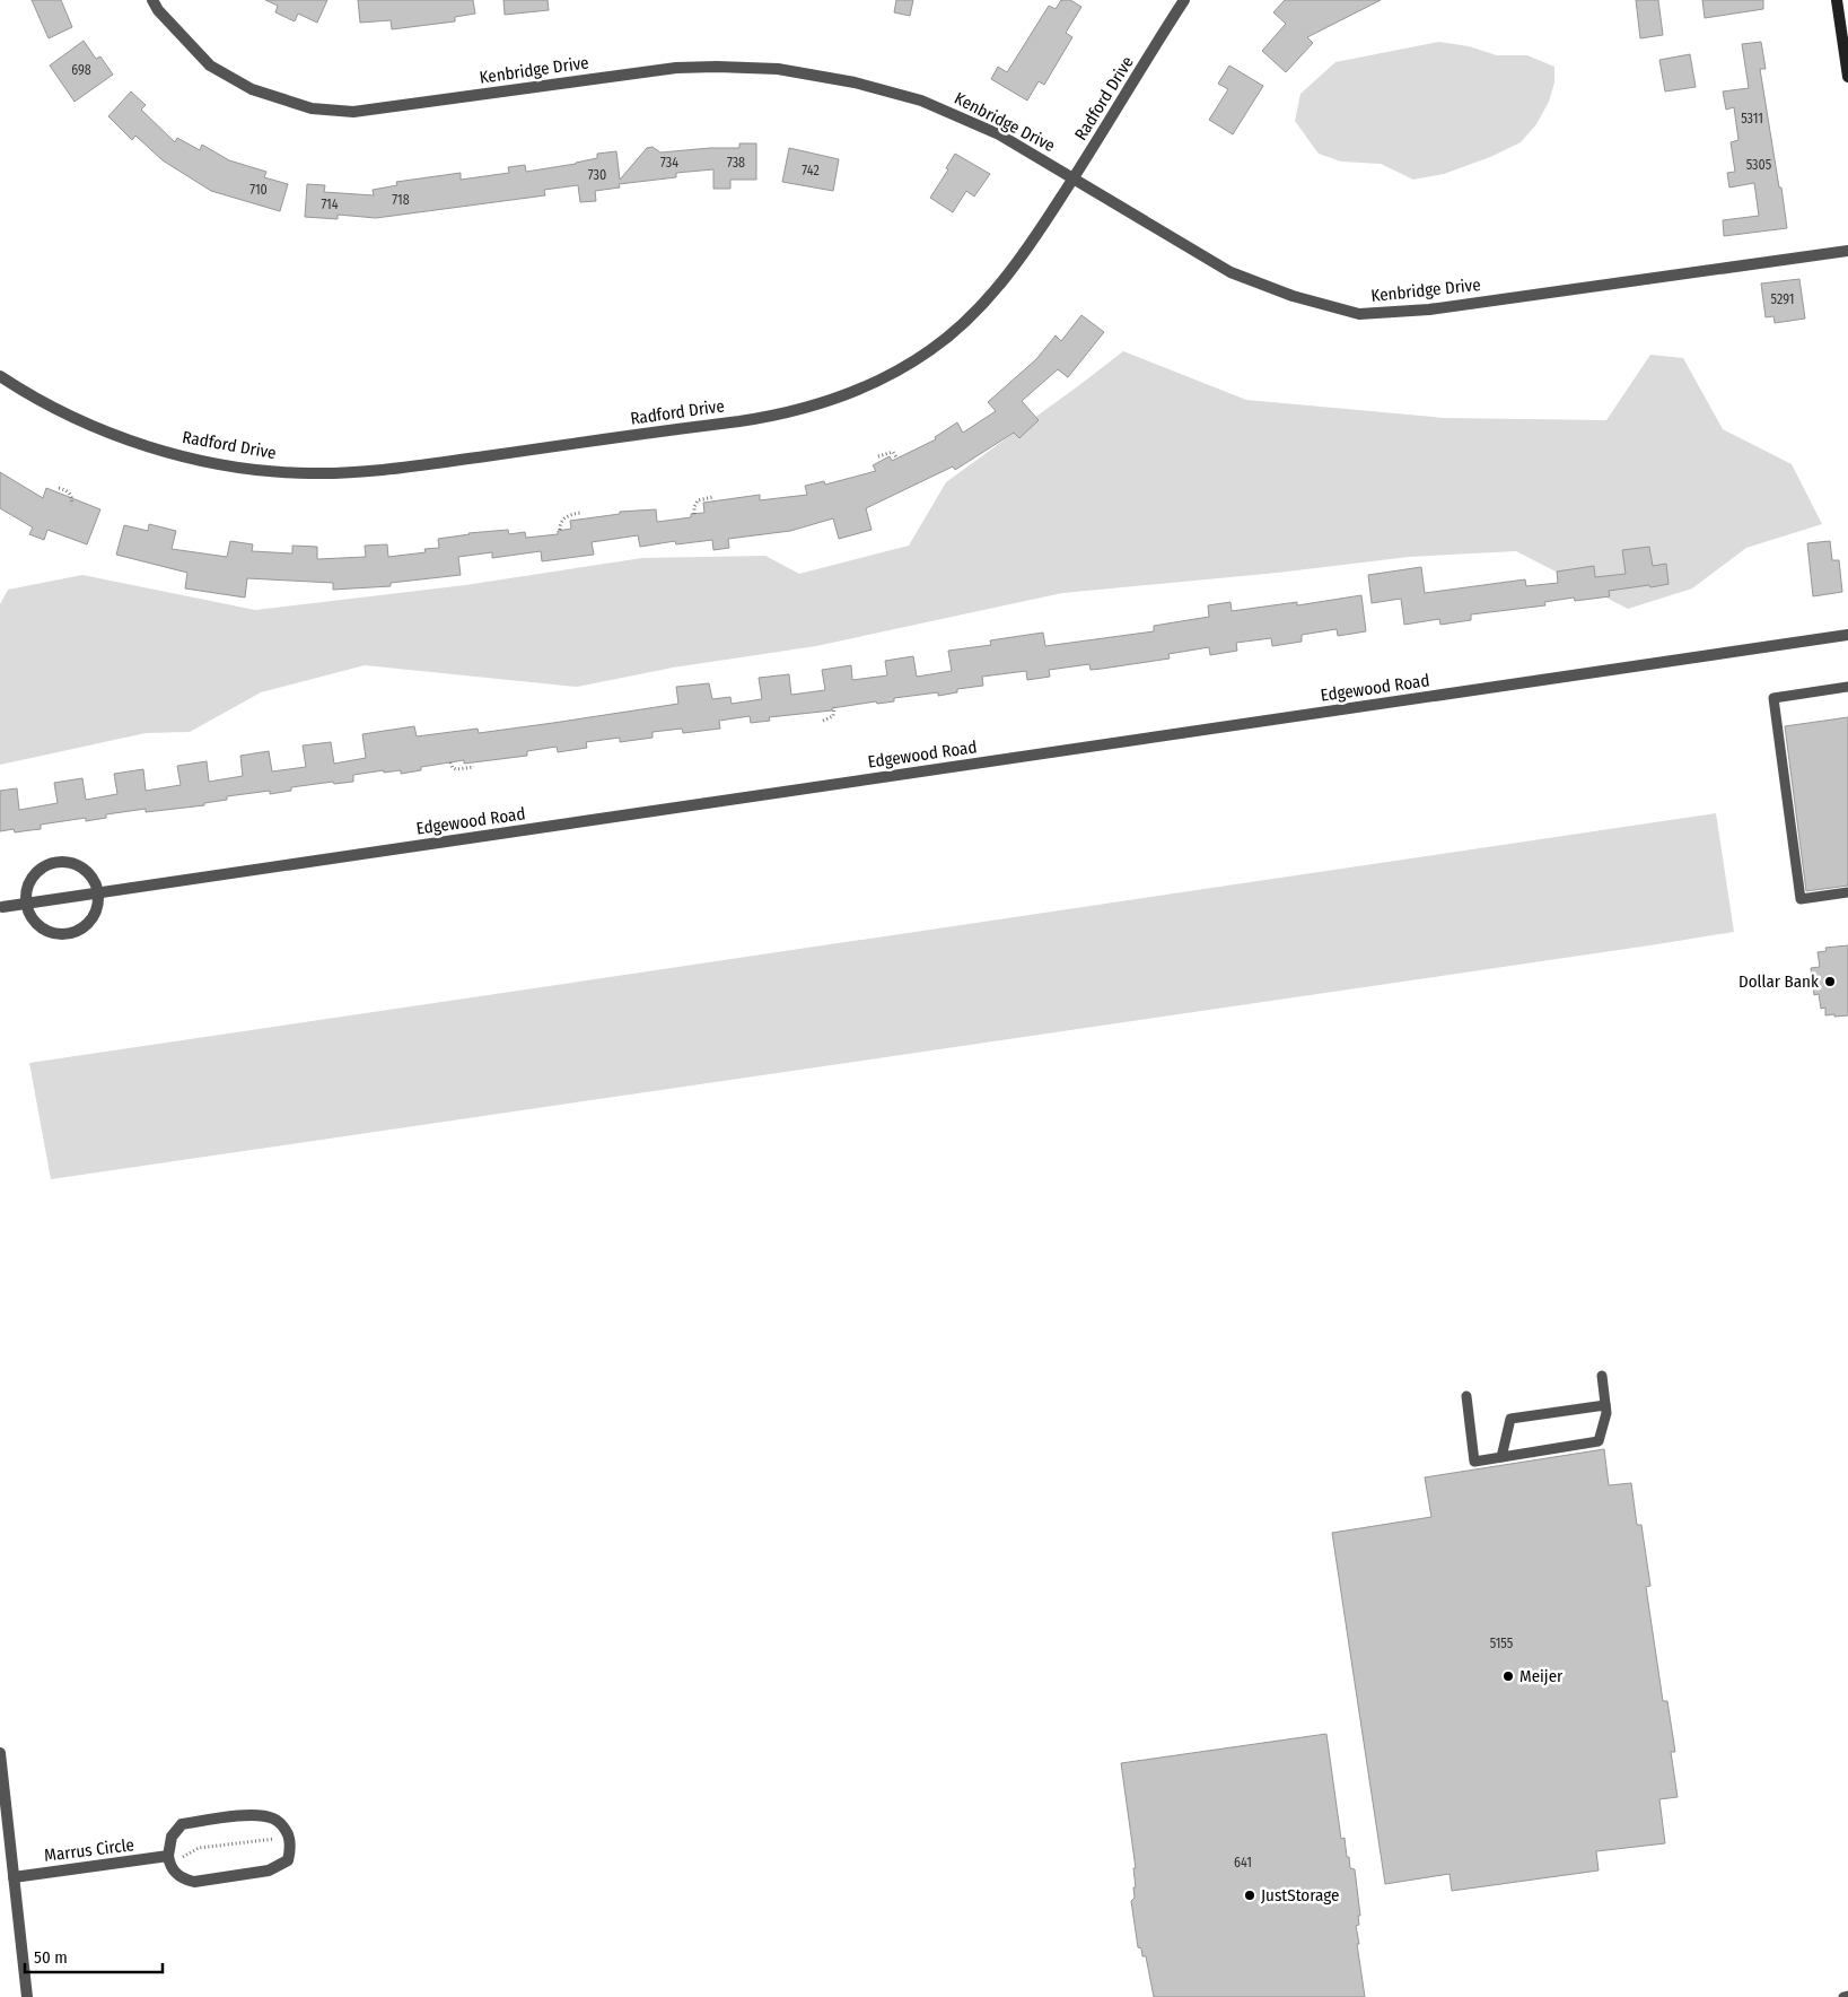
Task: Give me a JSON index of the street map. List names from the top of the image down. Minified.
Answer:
{"streets":{"street":["Kenbridge Drive","Radford Drive","Edgewood Road","Marrus Circle"]},"crossings":[["Kenbridge Drive","Radford Drive"]],"places":["Dollar Bank","Meijer","JustStorage"],"house_numbers":["698","5311","734","738","5305","742","730","710","718","714","5291","5155","641"],"scale_bar":"50 m"}
